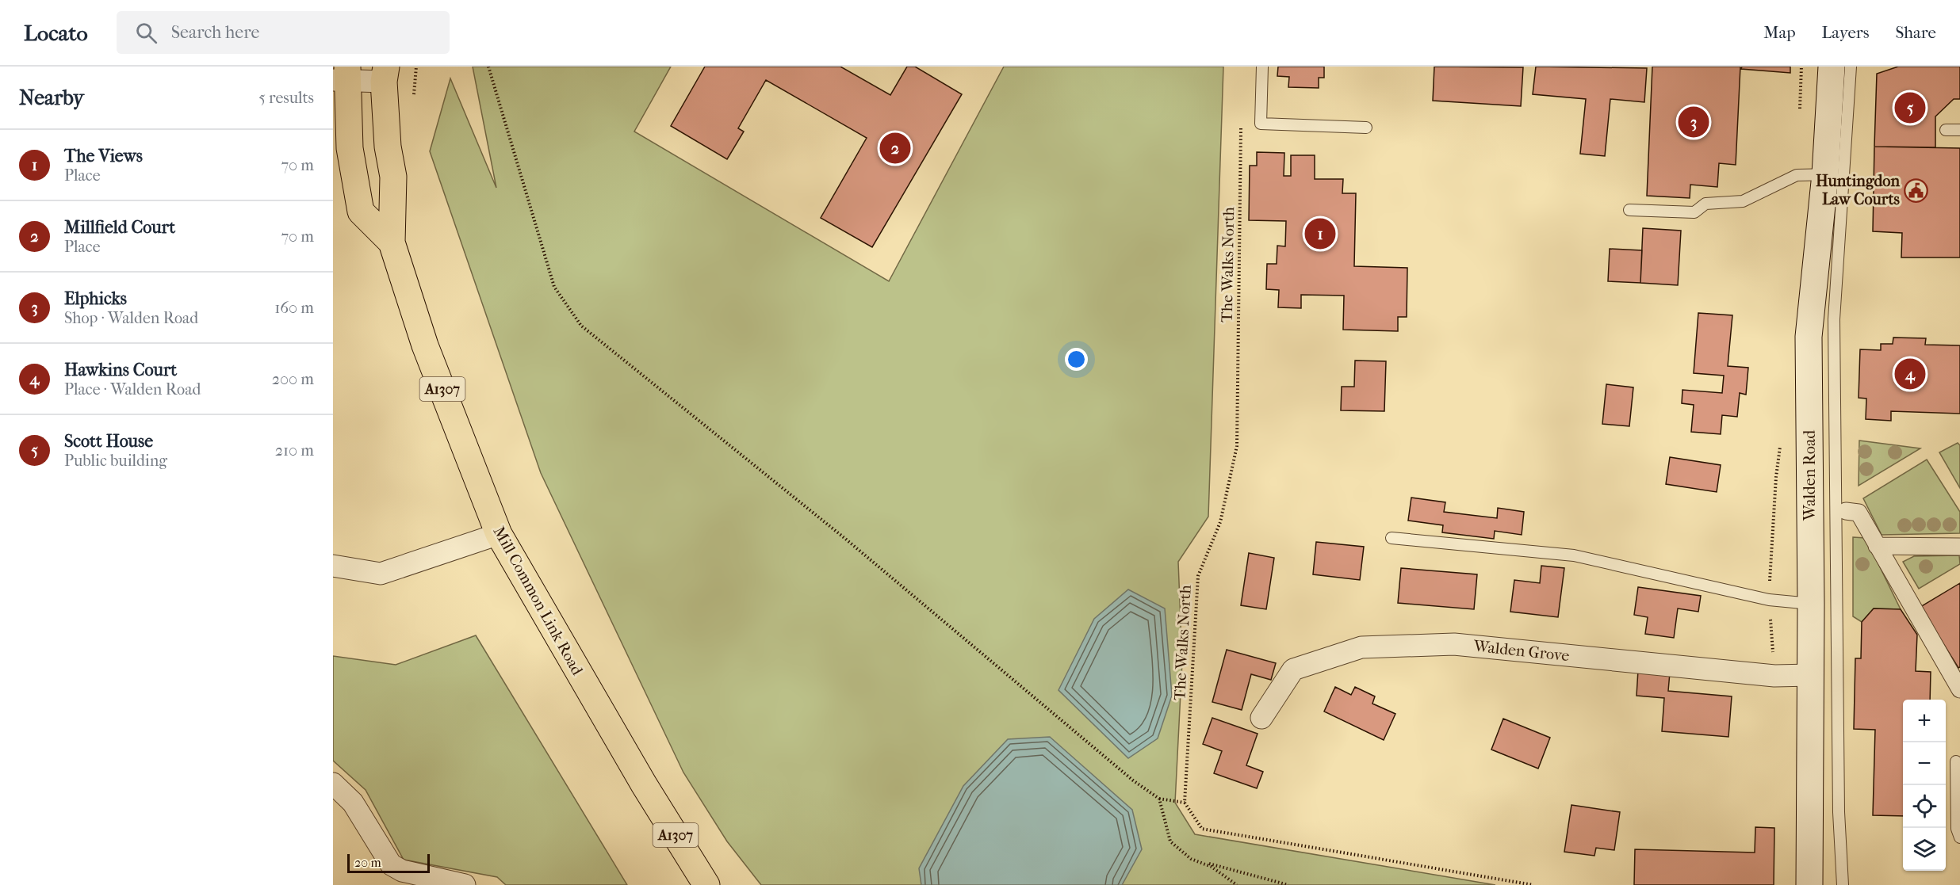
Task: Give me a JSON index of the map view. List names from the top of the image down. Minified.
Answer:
{"streets":{"main road":["A1307","Walden Road","Mill Common Link Road"],"street":["Walden Grove"],"path":["The Walks North"]},"crossings":[["Walden Road","Walden Grove"]],"places":{"public building":["Huntingdon Law Courts"]},"scale_bar":"20 m","page":{"header":"Locato","search":"Search here","nav":["Map","Layers","Share"],"heading":["Nearby","5 results"],"pins":["5","3","2","1","4"],"list":[{"mark":"1","name":"The Views","note":"Place","value":"70 m"},{"mark":"2","name":"Millfield Court","note":"Place","value":"70 m"},{"mark":"3","name":"Elphicks","note":"Shop · Walden Road","value":"160 m"},{"mark":"4","name":"Hawkins Court","note":"Place · Walden Road","value":"200 m"},{"mark":"5","name":"Scott House","note":"Public building","value":"210 m"}],"map_buttons":["+","−"],"scale":"20 m"}}
